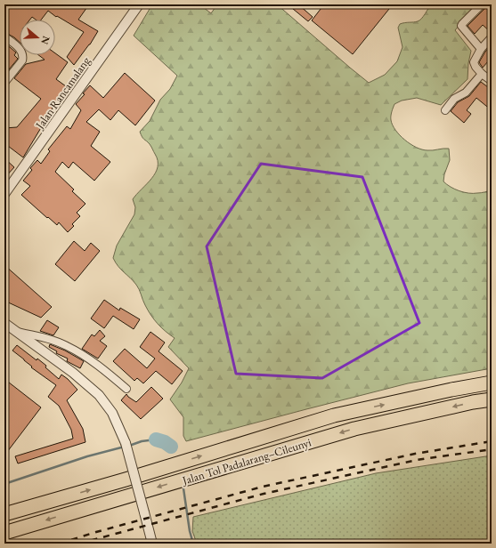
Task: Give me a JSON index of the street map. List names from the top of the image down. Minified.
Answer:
{"streets":{"highway":["Jalan Tol Padalarang–Cileunyi"],"street":["Jalan Rancamalang"]},"north":"right"}
